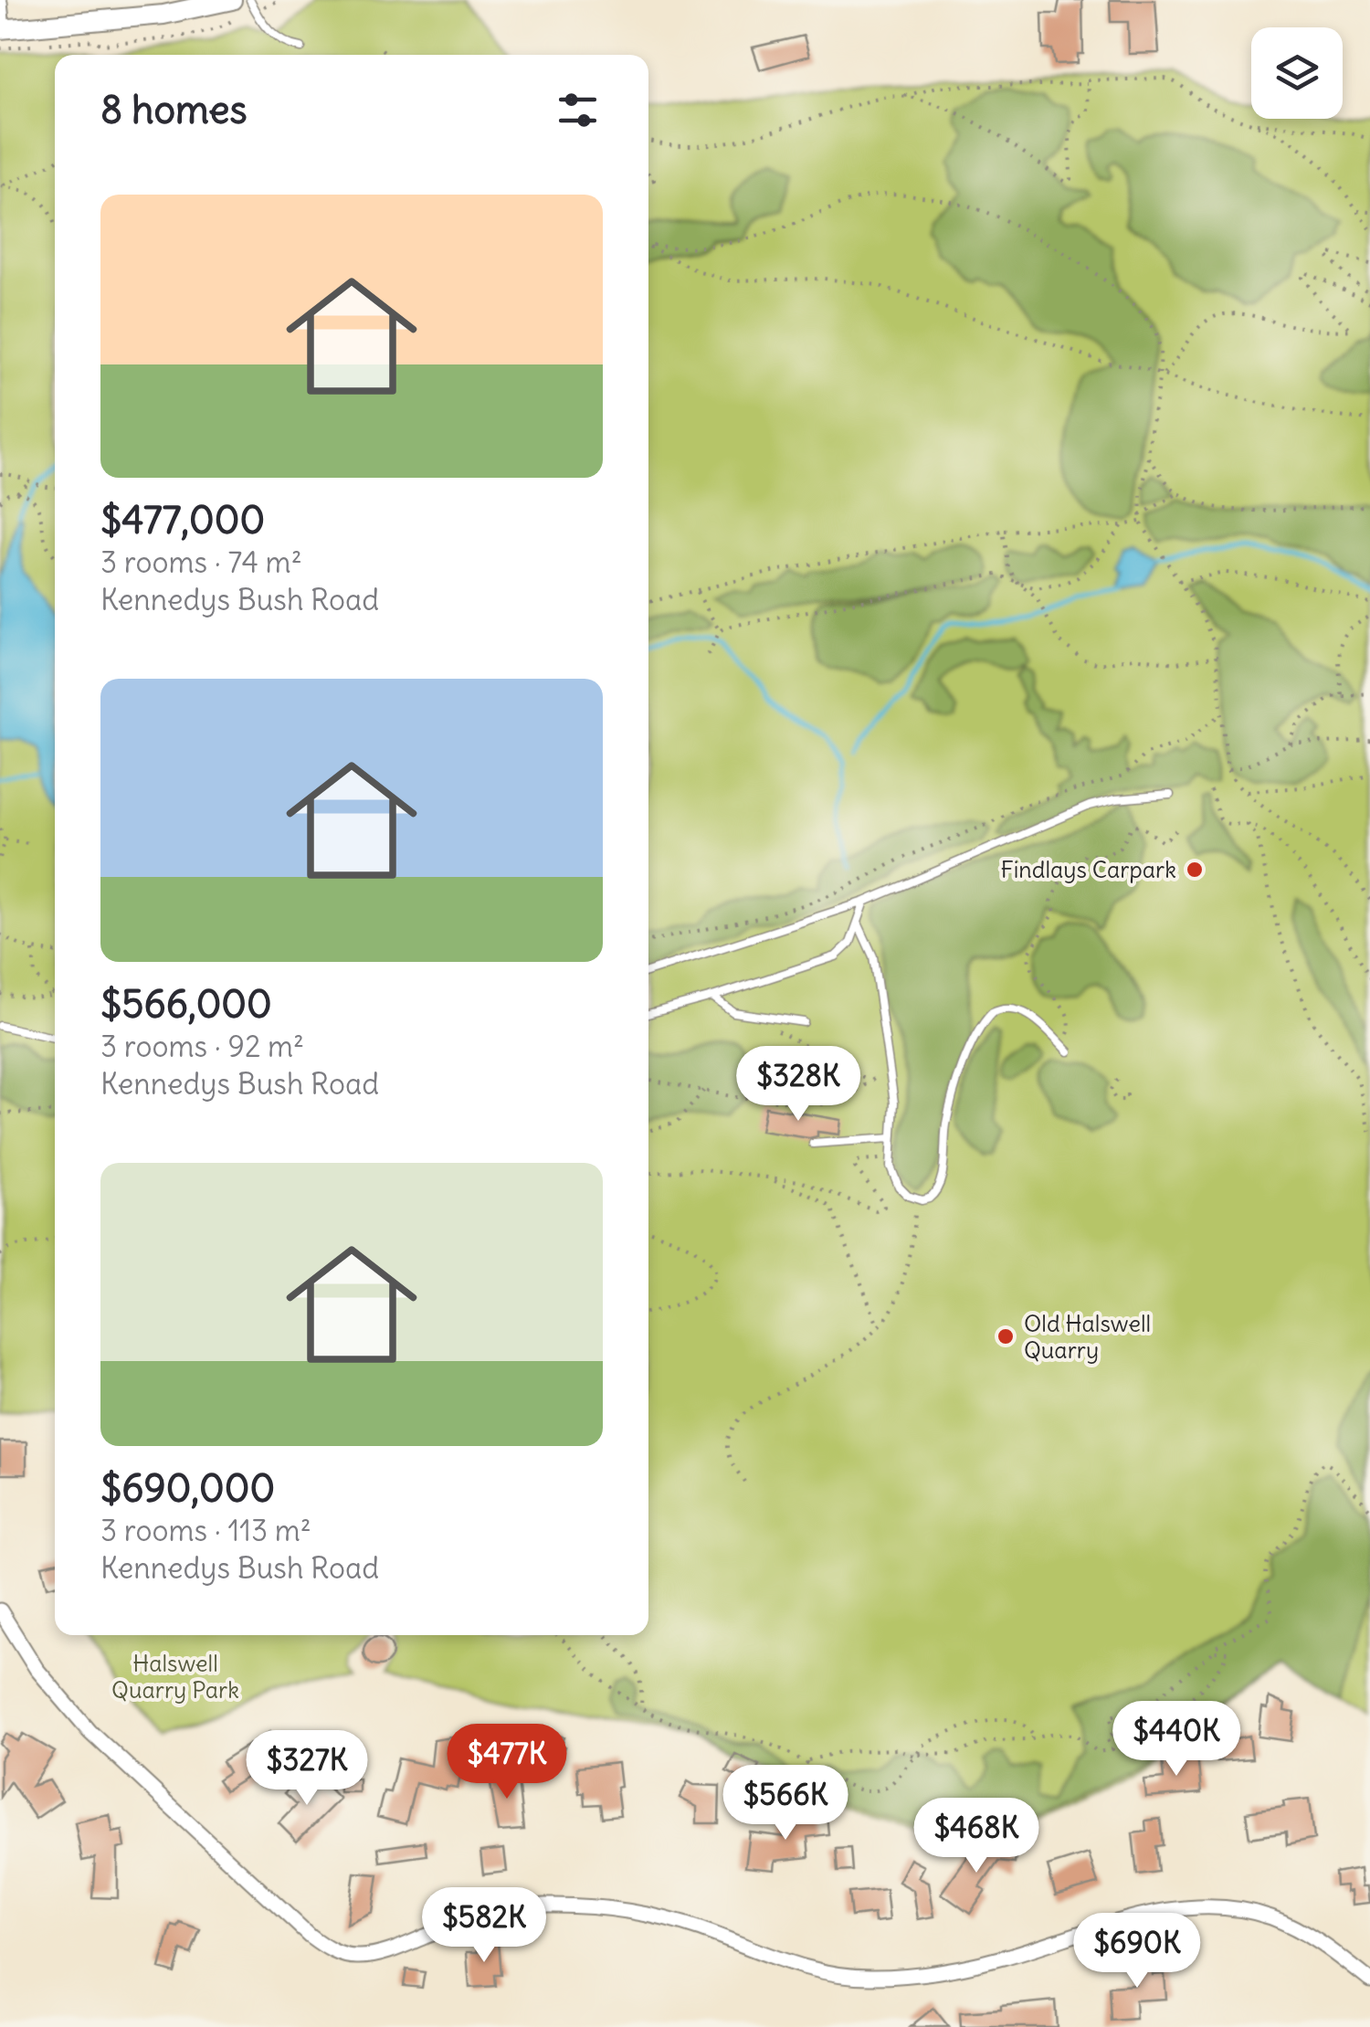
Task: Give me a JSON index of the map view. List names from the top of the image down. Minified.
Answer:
{"parks":["Halswell Quarry Park"],"places":["Findlays Carpark","Old Halswell Quarry"],"page":{"heading":"8 homes","list":[{"name":"$477,000","note":"3 rooms · 74 m² · Kennedys Bush Road"},{"name":"$566,000","note":"3 rooms · 92 m² · Kennedys Bush Road"},{"name":"$690,000","note":"3 rooms · 113 m² · Kennedys Bush Road"}],"price":["$328K","$440K","$477K","$327K","$566K","$468K","$582K","$690K"]}}
